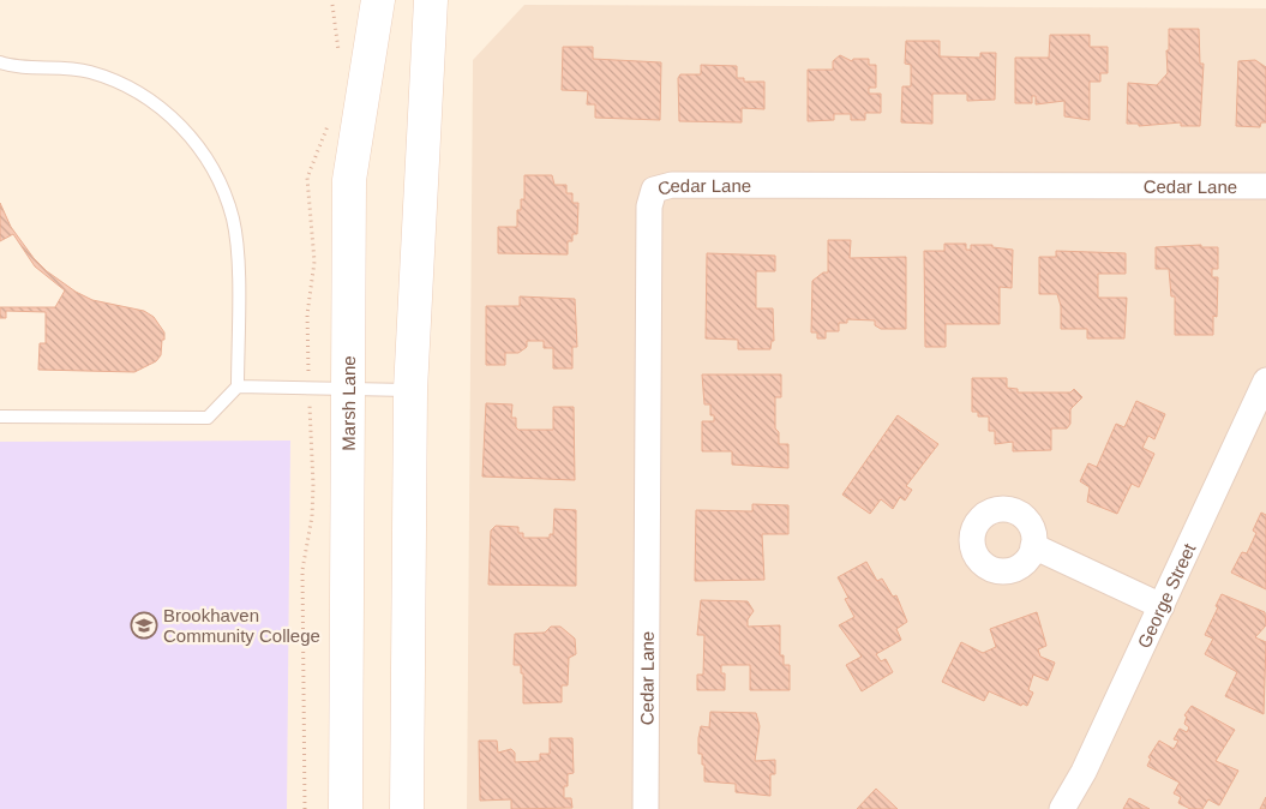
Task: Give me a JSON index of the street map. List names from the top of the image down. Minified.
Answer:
{"streets":{"main road":["Marsh Lane"],"street":["Cedar Lane","George Street"]},"places":{"school or university":["Brookhaven Community College"]}}
